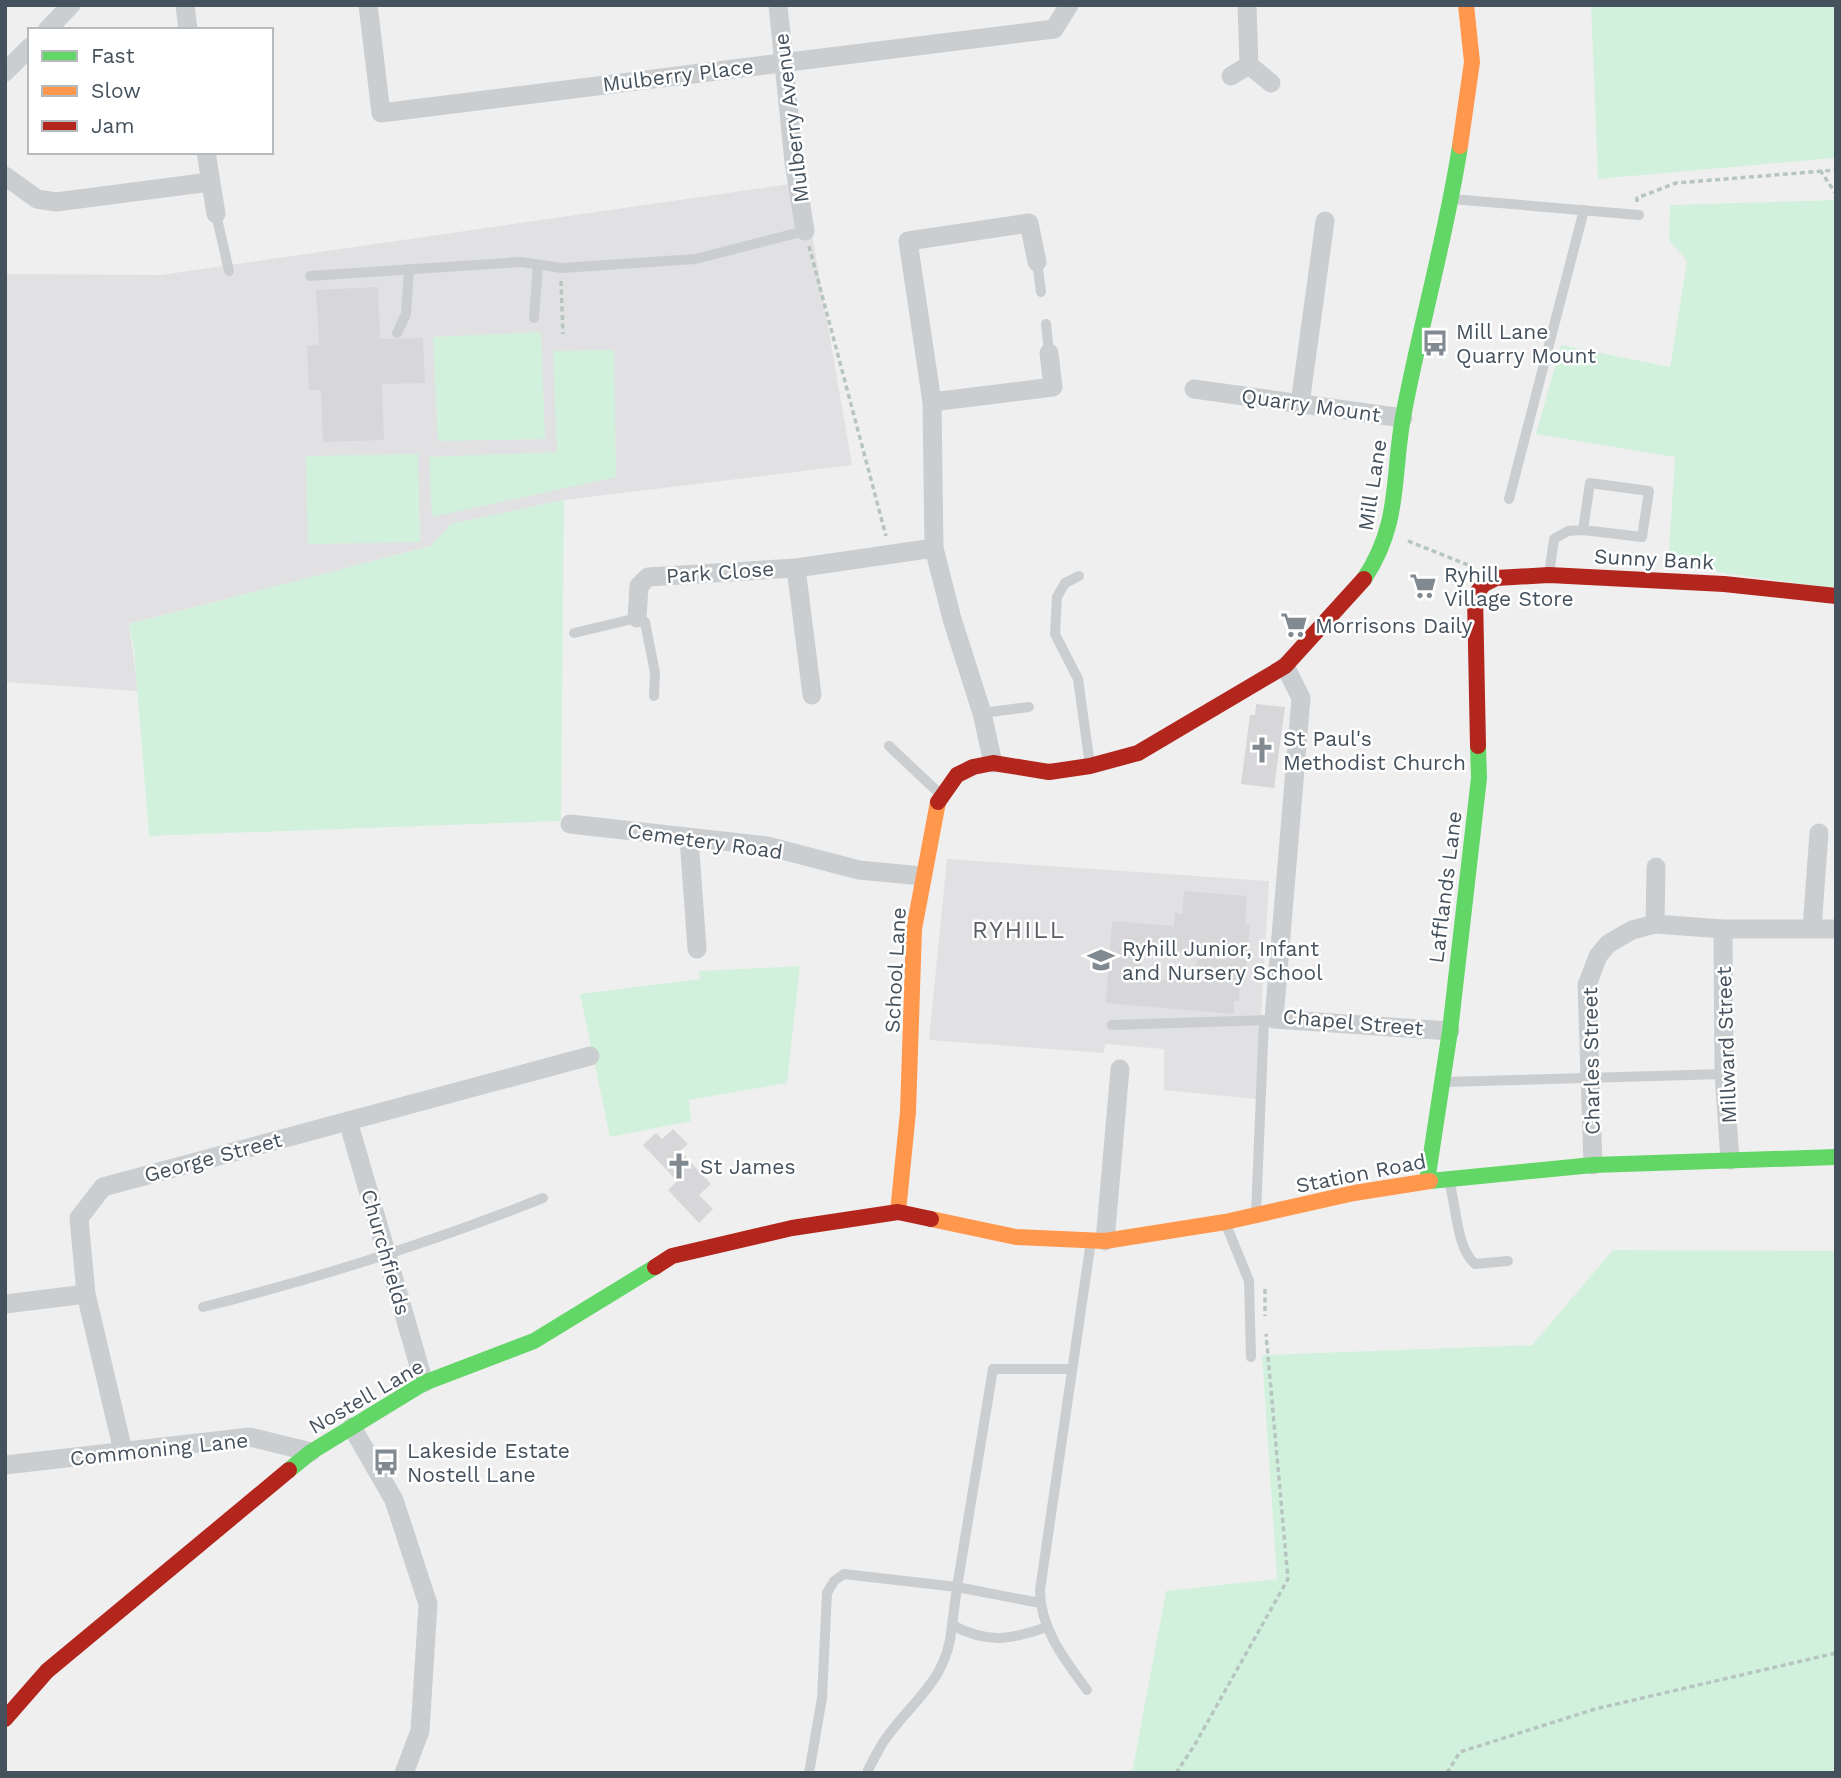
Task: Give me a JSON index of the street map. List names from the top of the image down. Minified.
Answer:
{"streets":{"street":["Mulberry Place","Mulberry Avenue","Quarry Mount","Mill Lane","Sunny Bank","Park Close","Cemetery Road","Lafflands Lane","School Lane","Chapel Street","Millward Street","Charles Street","George Street","Station Road","Churchfields","Nostell Lane","Commoning Lane"]},"crossings":[["Mulberry Place","Mulberry Avenue"],["Quarry Mount","Mill Lane"],["Mill Lane","School Lane"],["Mill Lane","Chapel Street"],["Sunny Bank","Lafflands Lane"],["Cemetery Road","School Lane"],["Lafflands Lane","Chapel Street"],["Lafflands Lane","Station Road"],["School Lane","Station Road"],["School Lane","Nostell Lane"],["Millward Street","Charles Street"],["Millward Street","Station Road"],["Charles Street","Station Road"],["George Street","Churchfields"],["George Street","Commoning Lane"],["Station Road","Nostell Lane"],["Churchfields","Nostell Lane"],["Nostell Lane","Commoning Lane"]],"districts":["RYHILL"],"places":{"bus stop":["Mill Lane Quarry Mount","Lakeside Estate Nostell Lane"],"supermarket":["Ryhill Village Store","Morrisons Daily"],"church":["St Paul's Methodist Church","St James"],"school or university":["Ryhill Junior, Infant and Nursery School"]},"legend":["Fast","Slow","Jam"]}
